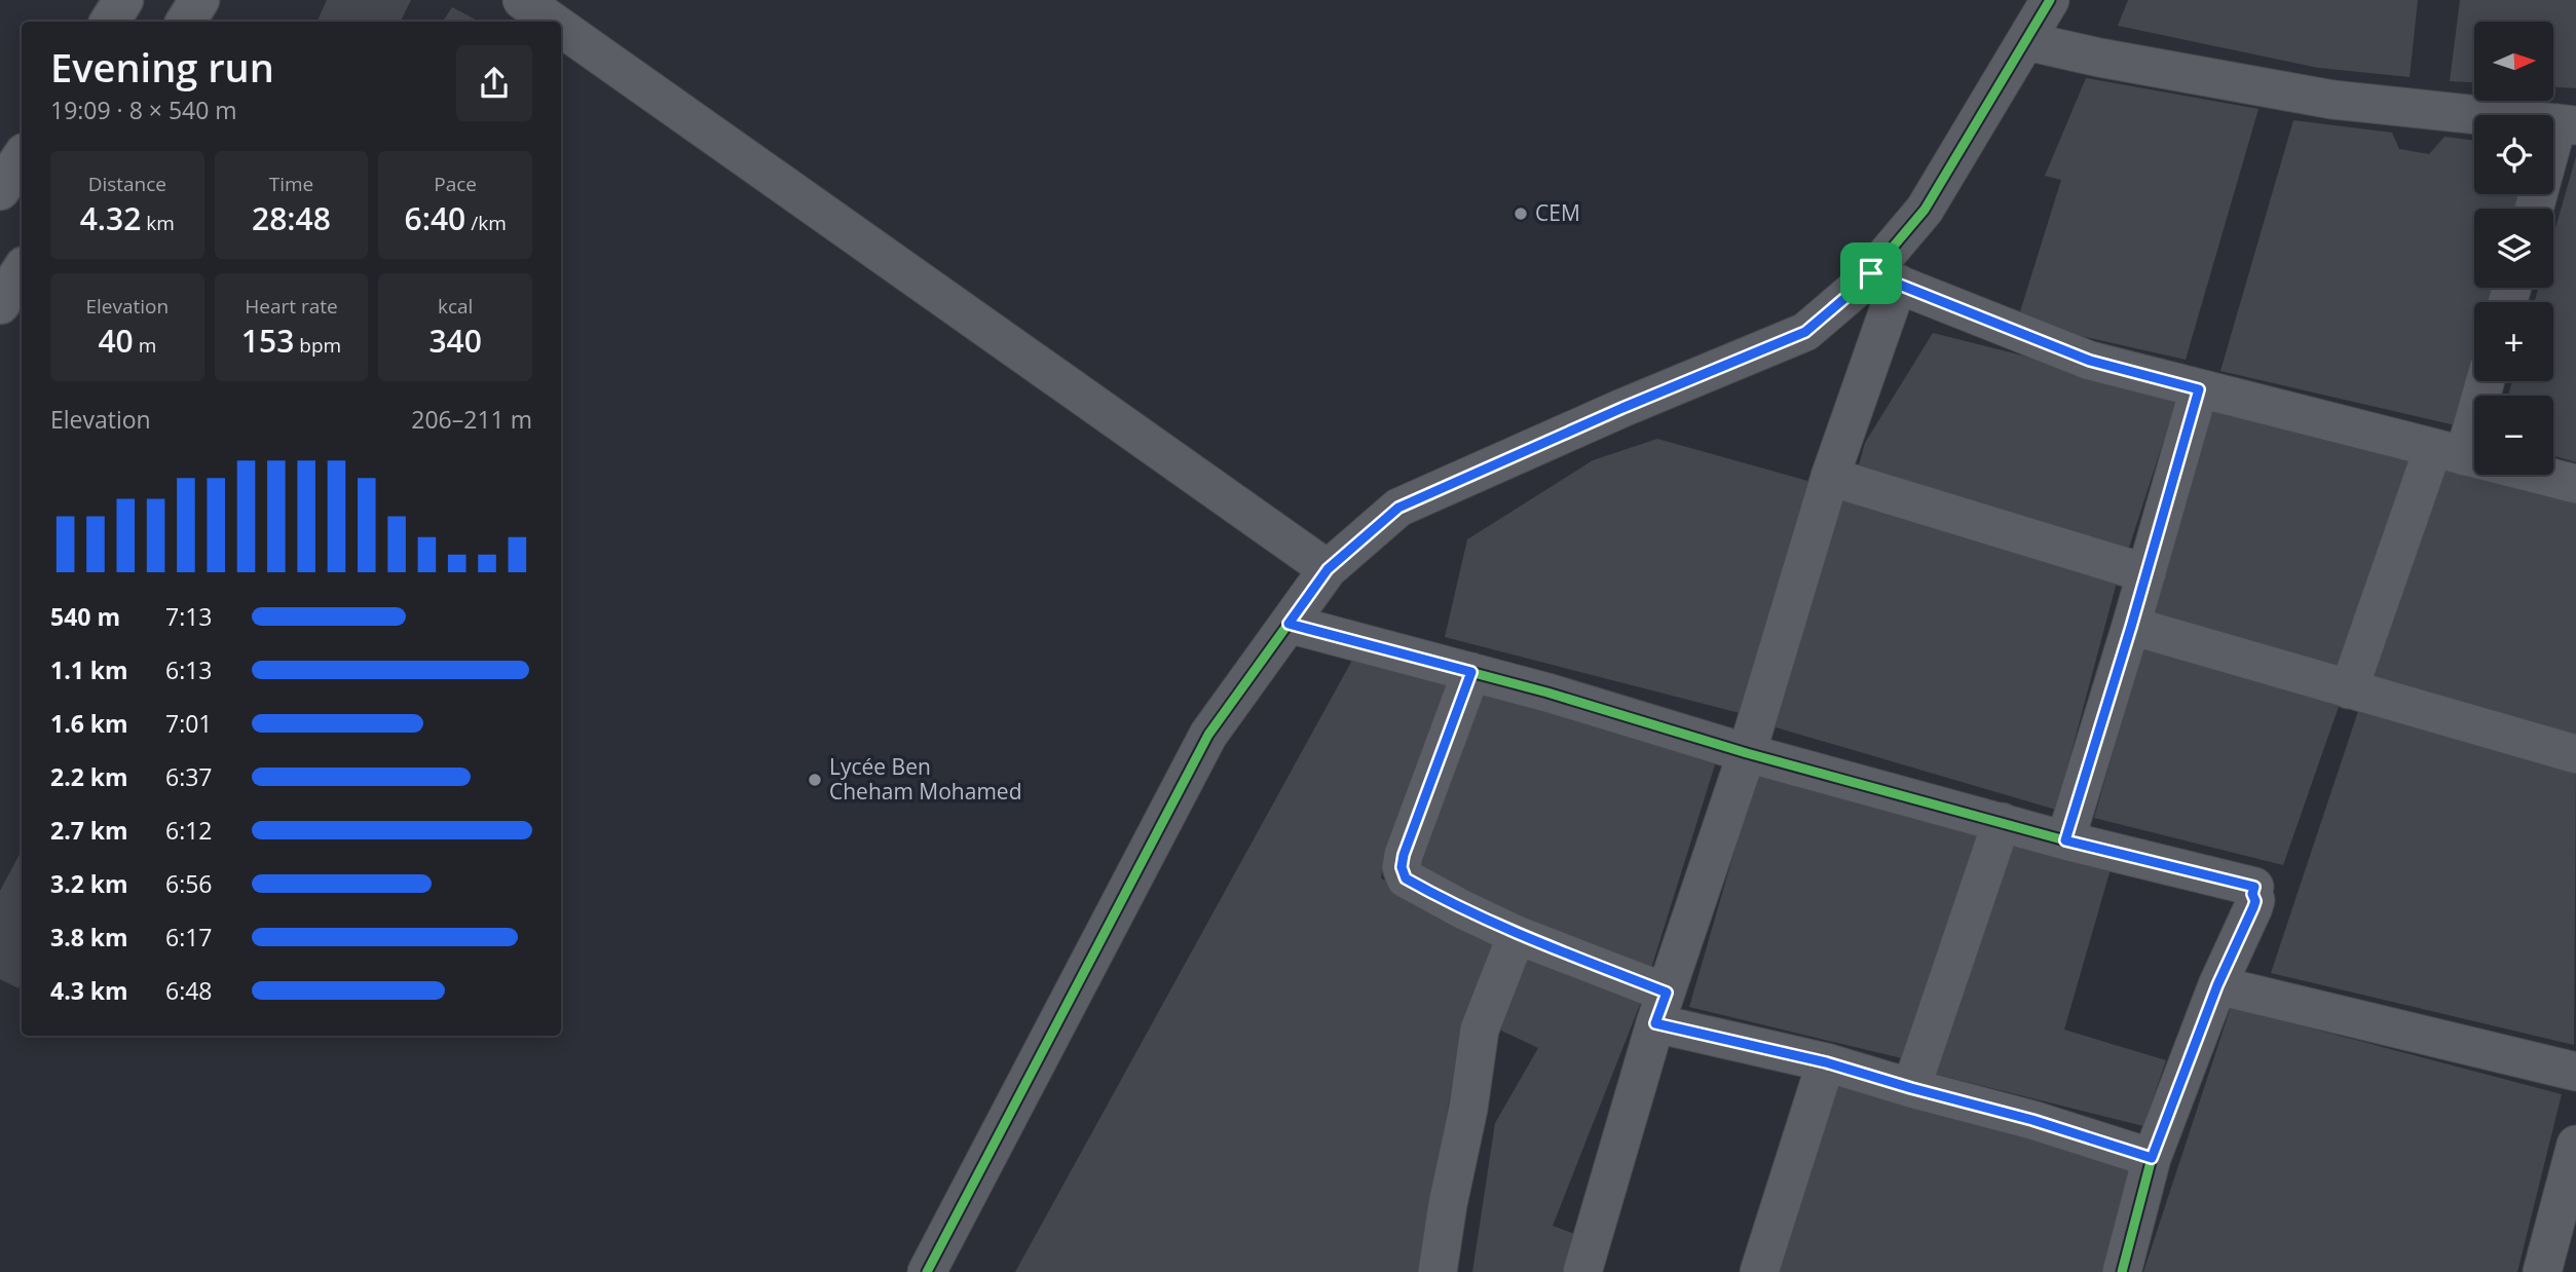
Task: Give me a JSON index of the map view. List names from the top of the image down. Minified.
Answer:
{"places":["CEM","Lycée Ben Cheham Mohamed"],"north":"right","page":{"map_buttons":["+","−"],"heading":["Evening run","19:09 · 8 × 540 m"],"stats":[["Distance","4.32 km"],["Time","28:48"],["Pace","6:40 /km"],["Elevation","40 m"],["Heart rate","153 bpm"],["kcal","340"]],"chart":["Elevation","206–211 m"],"list":[{"name":"540 m","note":"7:13"},{"name":"1.1 km","note":"6:13"},{"name":"1.6 km","note":"7:01"},{"name":"2.2 km","note":"6:37"},{"name":"2.7 km","note":"6:12"},{"name":"3.2 km","note":"6:56"},{"name":"3.8 km","note":"6:17"},{"name":"4.3 km","note":"6:48"}]}}
